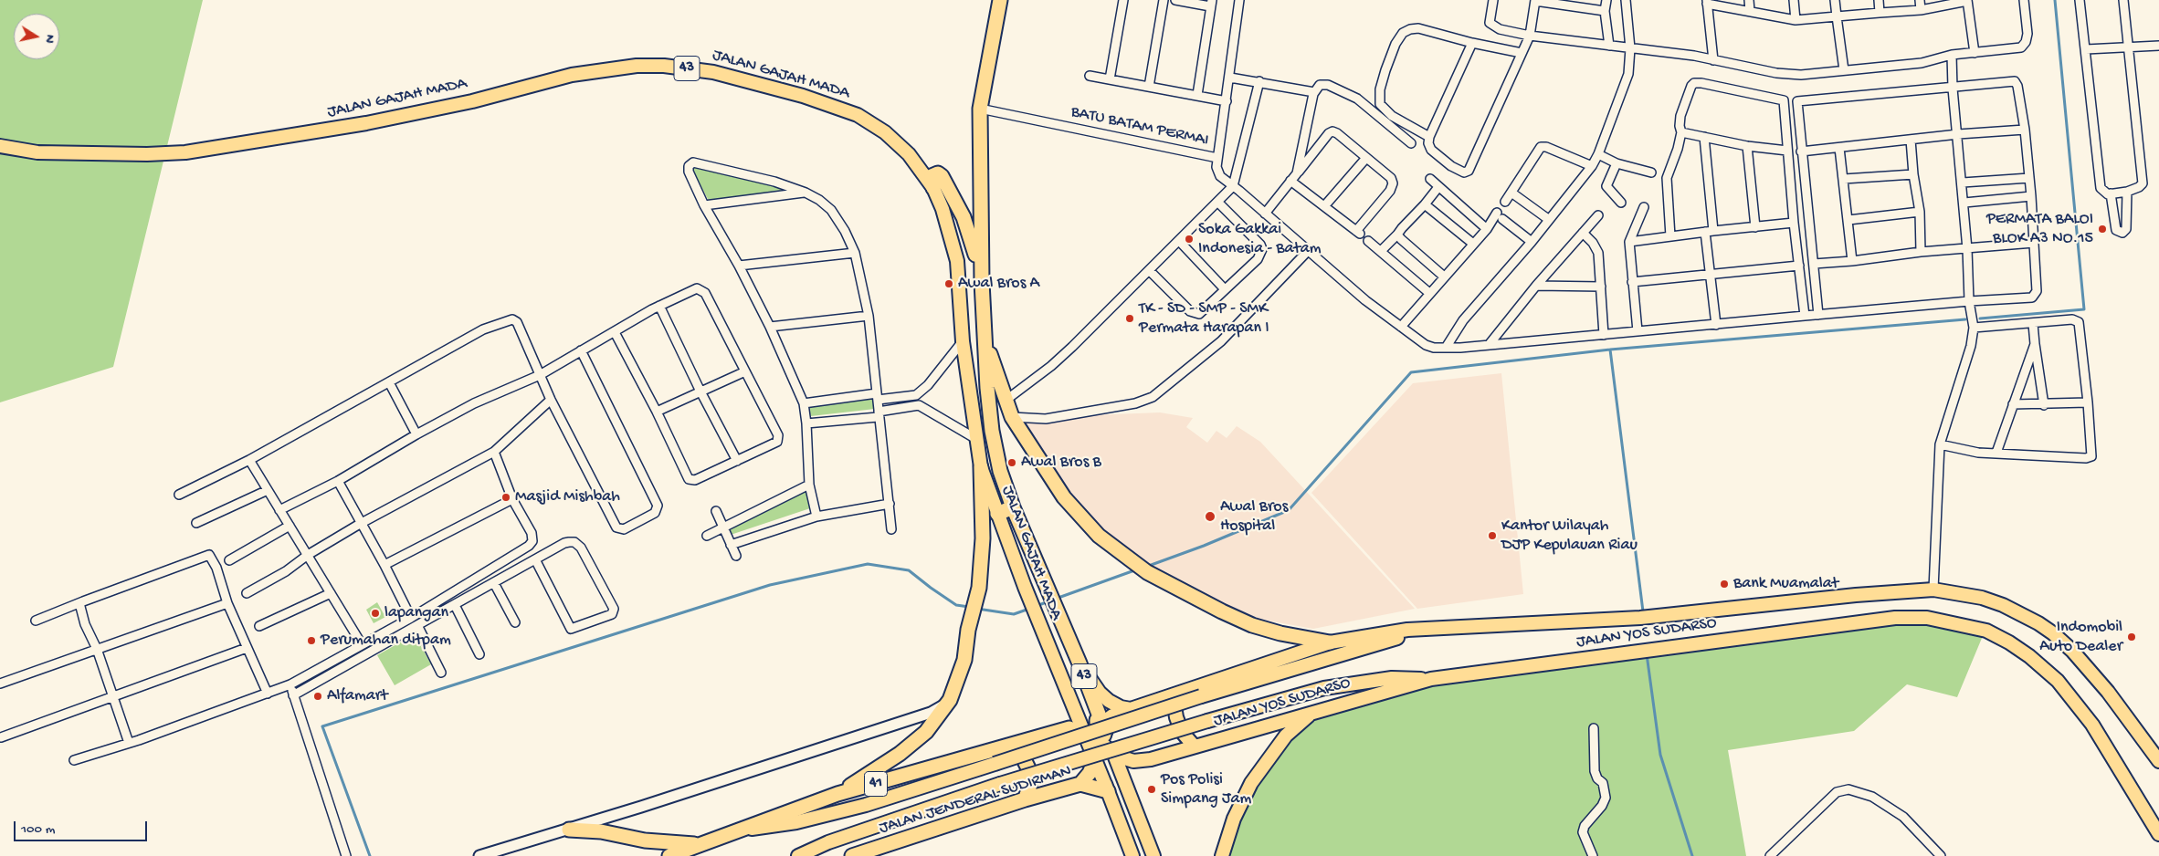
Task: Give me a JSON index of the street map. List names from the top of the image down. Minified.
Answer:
{"streets":{"highway":["43","JALAN GAJAH MADA","41","JALAN JENDERAL SUDIRMAN"],"main road":["JALAN YOS SUDARSO"],"street":["BATU BATAM PERMAI"]},"crossings":[["JALAN GAJAH MADA","BATU BATAM PERMAI"],["JALAN GAJAH MADA","JALAN YOS SUDARSO"],["JALAN GAJAH MADA","41"],["JALAN YOS SUDARSO","41"]],"places":["PERMATA BALOI BLOK A3 NO.15","Soka Gakkai Indonesia - Batam","Awal Bros A","TK - SD - SMP - SMK Permata Harapan I","Awal Bros B","Masjid Mishbah","Awal Bros Hospital","Kantor Wilayah DJP Kepulauan Riau","Bank Muamalat","lapangan","Indomobil Auto Dealer","Perumahan ditpam","Alfamart","Pos Polisi Simpang Jam"],"scale_bar":"100 m","north":"right"}
